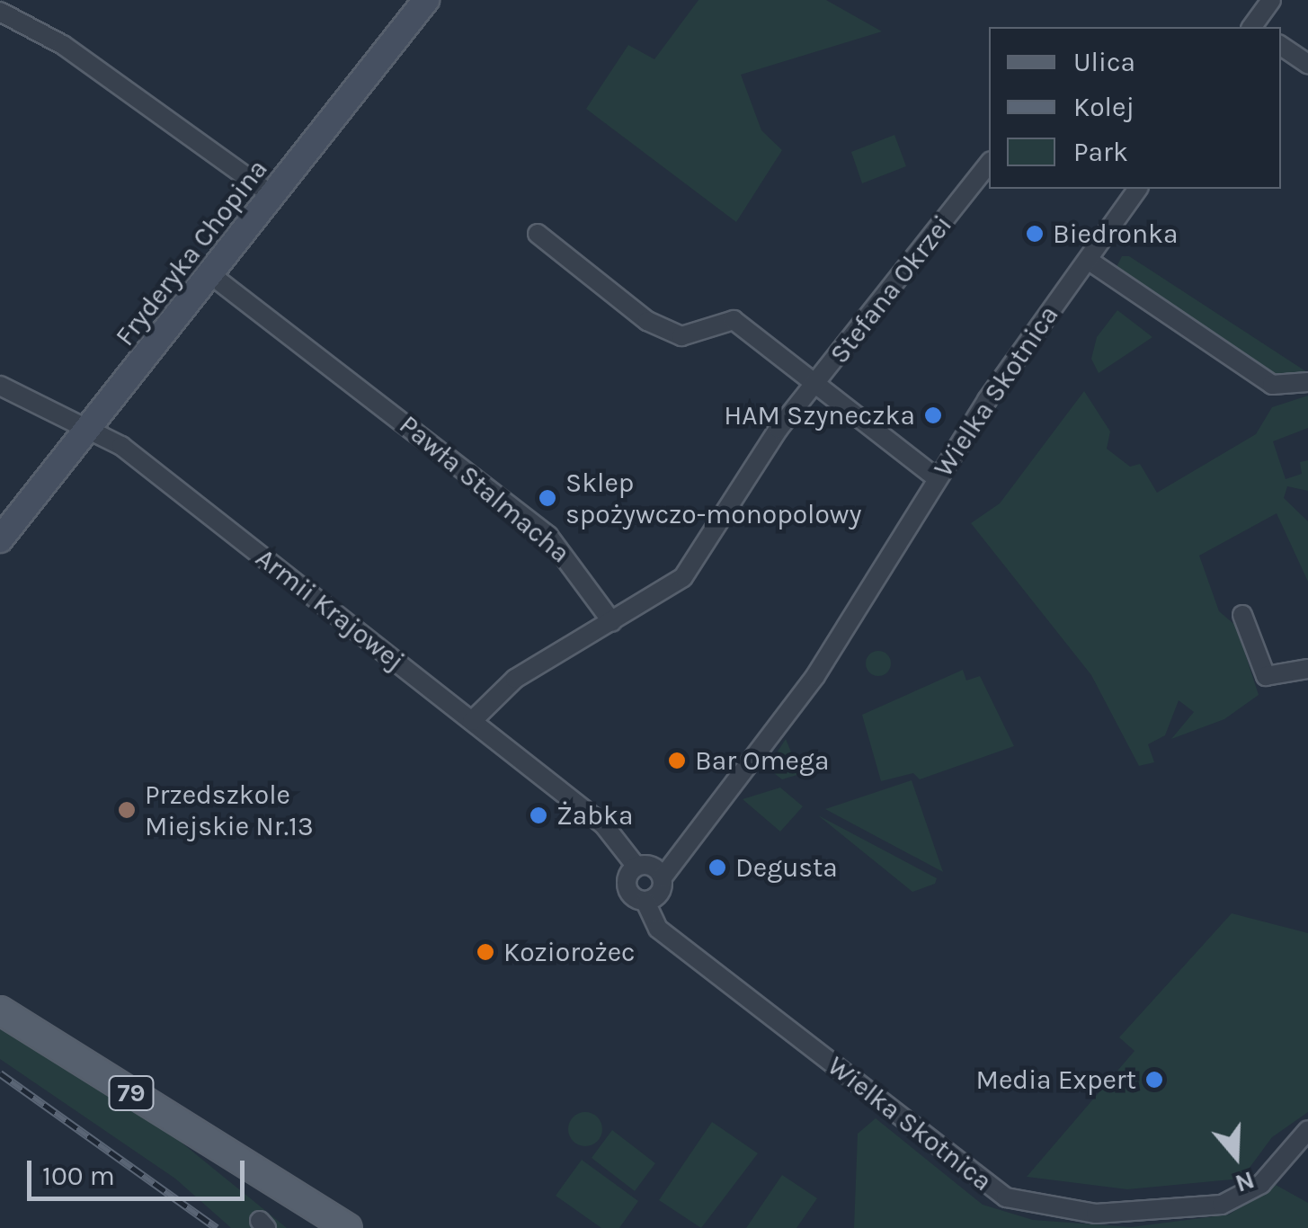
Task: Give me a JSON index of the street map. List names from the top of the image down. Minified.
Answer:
{"streets":{"main road":["79"],"street":["Fryderyka Chopina","Stefana Okrzei","Wielka Skotnica","Pawła Stalmacha","Armii Krajowej"]},"crossings":[["Fryderyka Chopina","Pawła Stalmacha"],["Fryderyka Chopina","Armii Krajowej"],["Stefana Okrzei","Wielka Skotnica"],["Wielka Skotnica","Armii Krajowej"]],"places":["Biedronka","HAM Szyneczka","Sklep spożywczo-monopolowy","Bar Omega","Przedszkole Miejskie Nr.13","Żabka","Degusta","Koziorożec","Media Expert"],"legend":["Ulica","Kolej","Park"],"scale_bar":"100 m","north":"bottom"}
